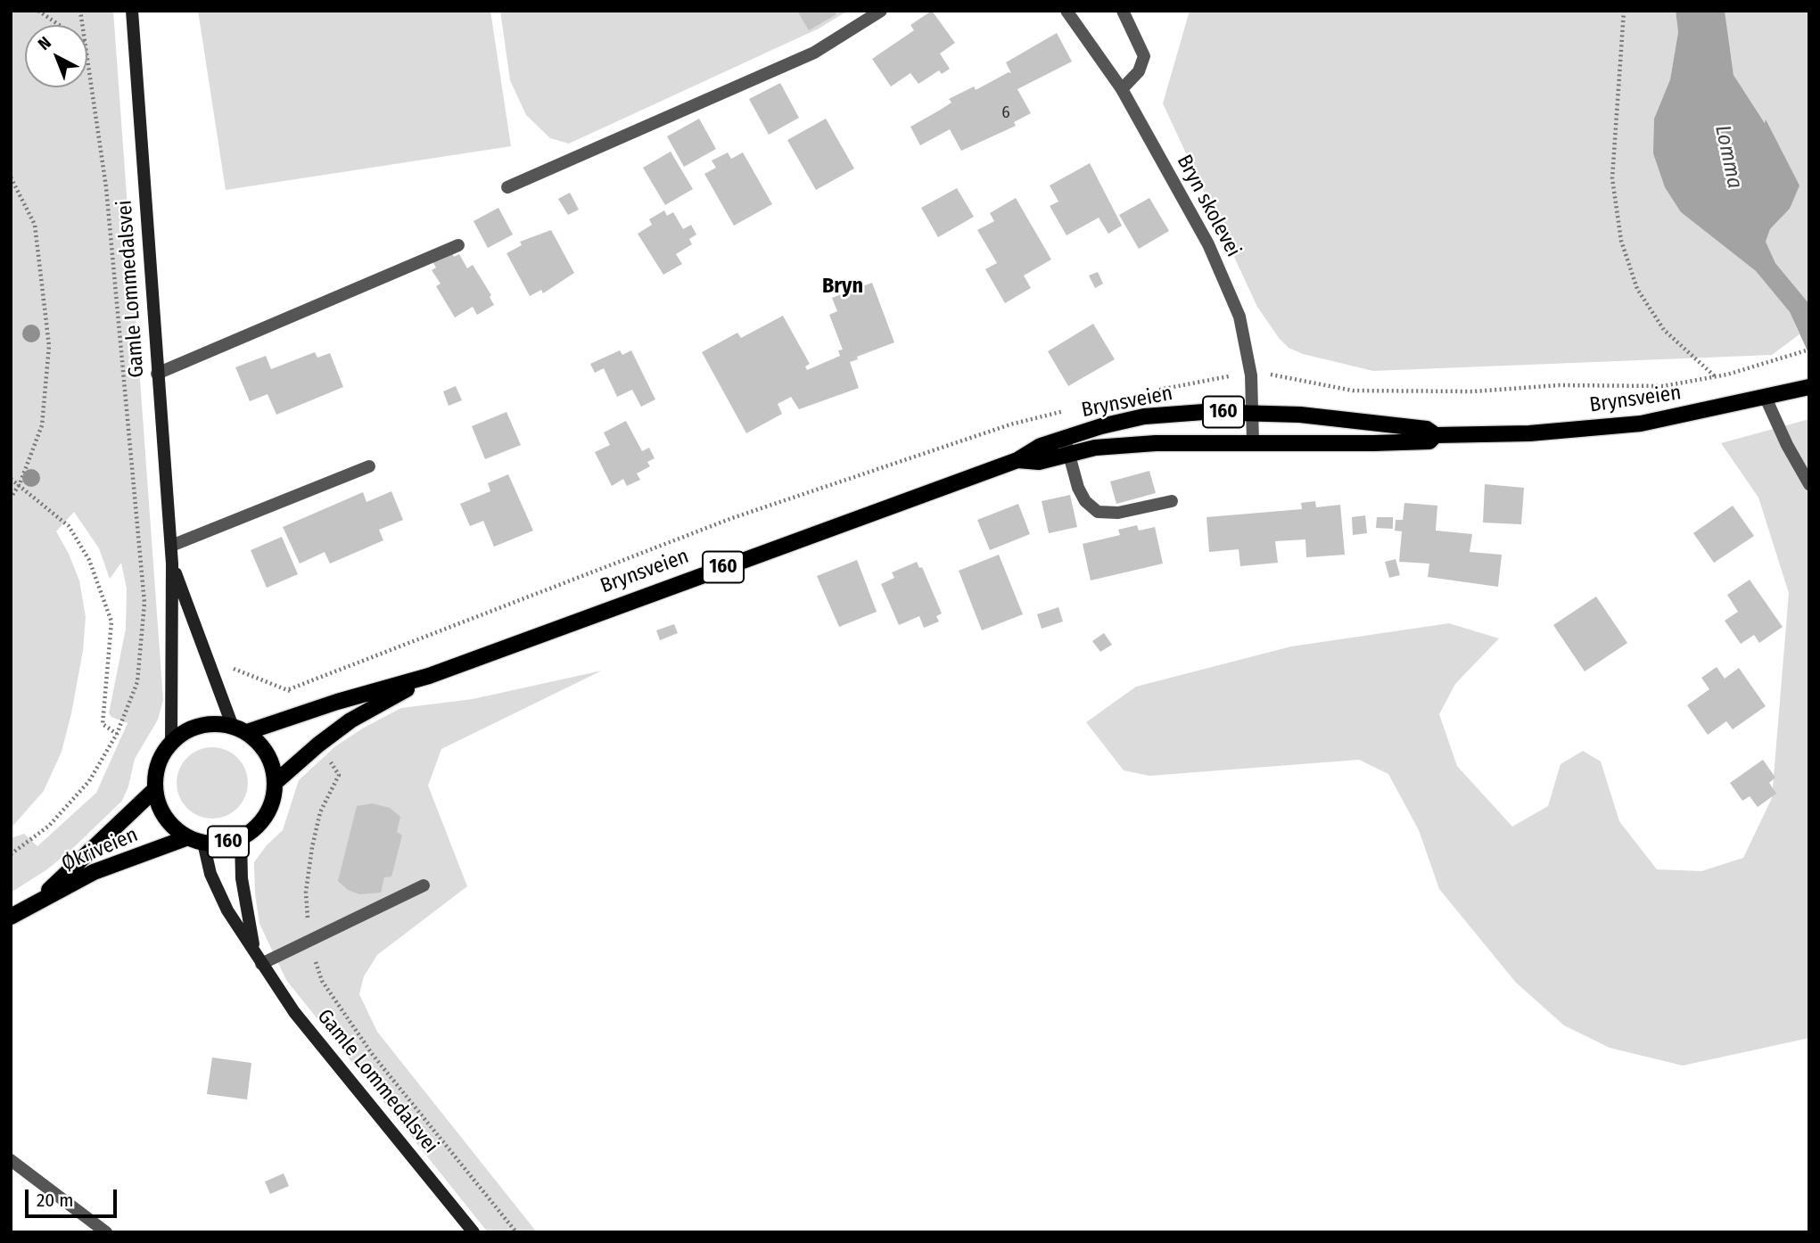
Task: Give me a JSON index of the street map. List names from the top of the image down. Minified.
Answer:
{"streets":{"main road":["Brynsveien","160","Økriveien"],"street":["Bryn skolevei","Gamle Lommedalsvei"]},"crossings":[["Bryn skolevei","Brynsveien"],["Gamle Lommedalsvei","Brynsveien"],["Gamle Lommedalsvei","160"],["Gamle Lommedalsvei","Økriveien"],["Brynsveien","160"],["Brynsveien","Økriveien"],["160","Økriveien"]],"districts":["Bryn"],"water":["Lomma"],"house_numbers":["6"],"scale_bar":"20 m","north":"top left"}
